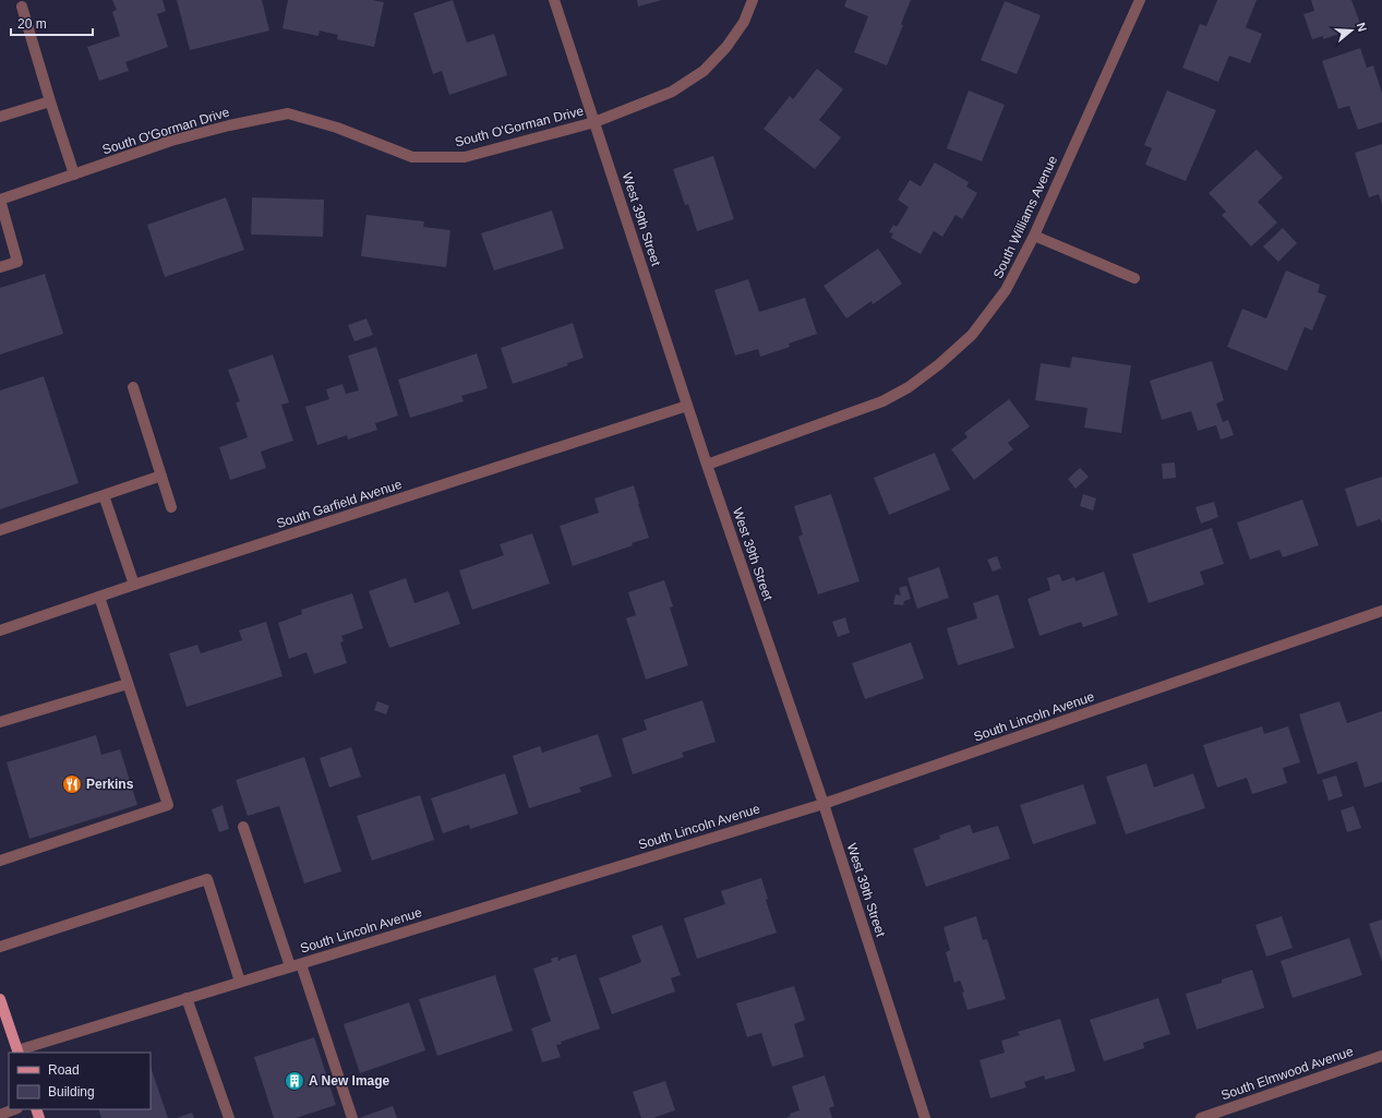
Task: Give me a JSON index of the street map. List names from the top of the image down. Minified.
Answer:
{"streets":{"street":["South O'Gorman Drive","South Williams Avenue","West 39th Street","South Garfield Avenue","South Lincoln Avenue","South Elmwood Avenue"]},"crossings":[["South O'Gorman Drive","West 39th Street"],["South Williams Avenue","West 39th Street"],["West 39th Street","South Garfield Avenue"],["West 39th Street","South Lincoln Avenue"]],"places":{"restaurant":["Perkins"],"building":["A New Image"]},"legend":["Road","Building"],"scale_bar":"20 m","north":"right"}
